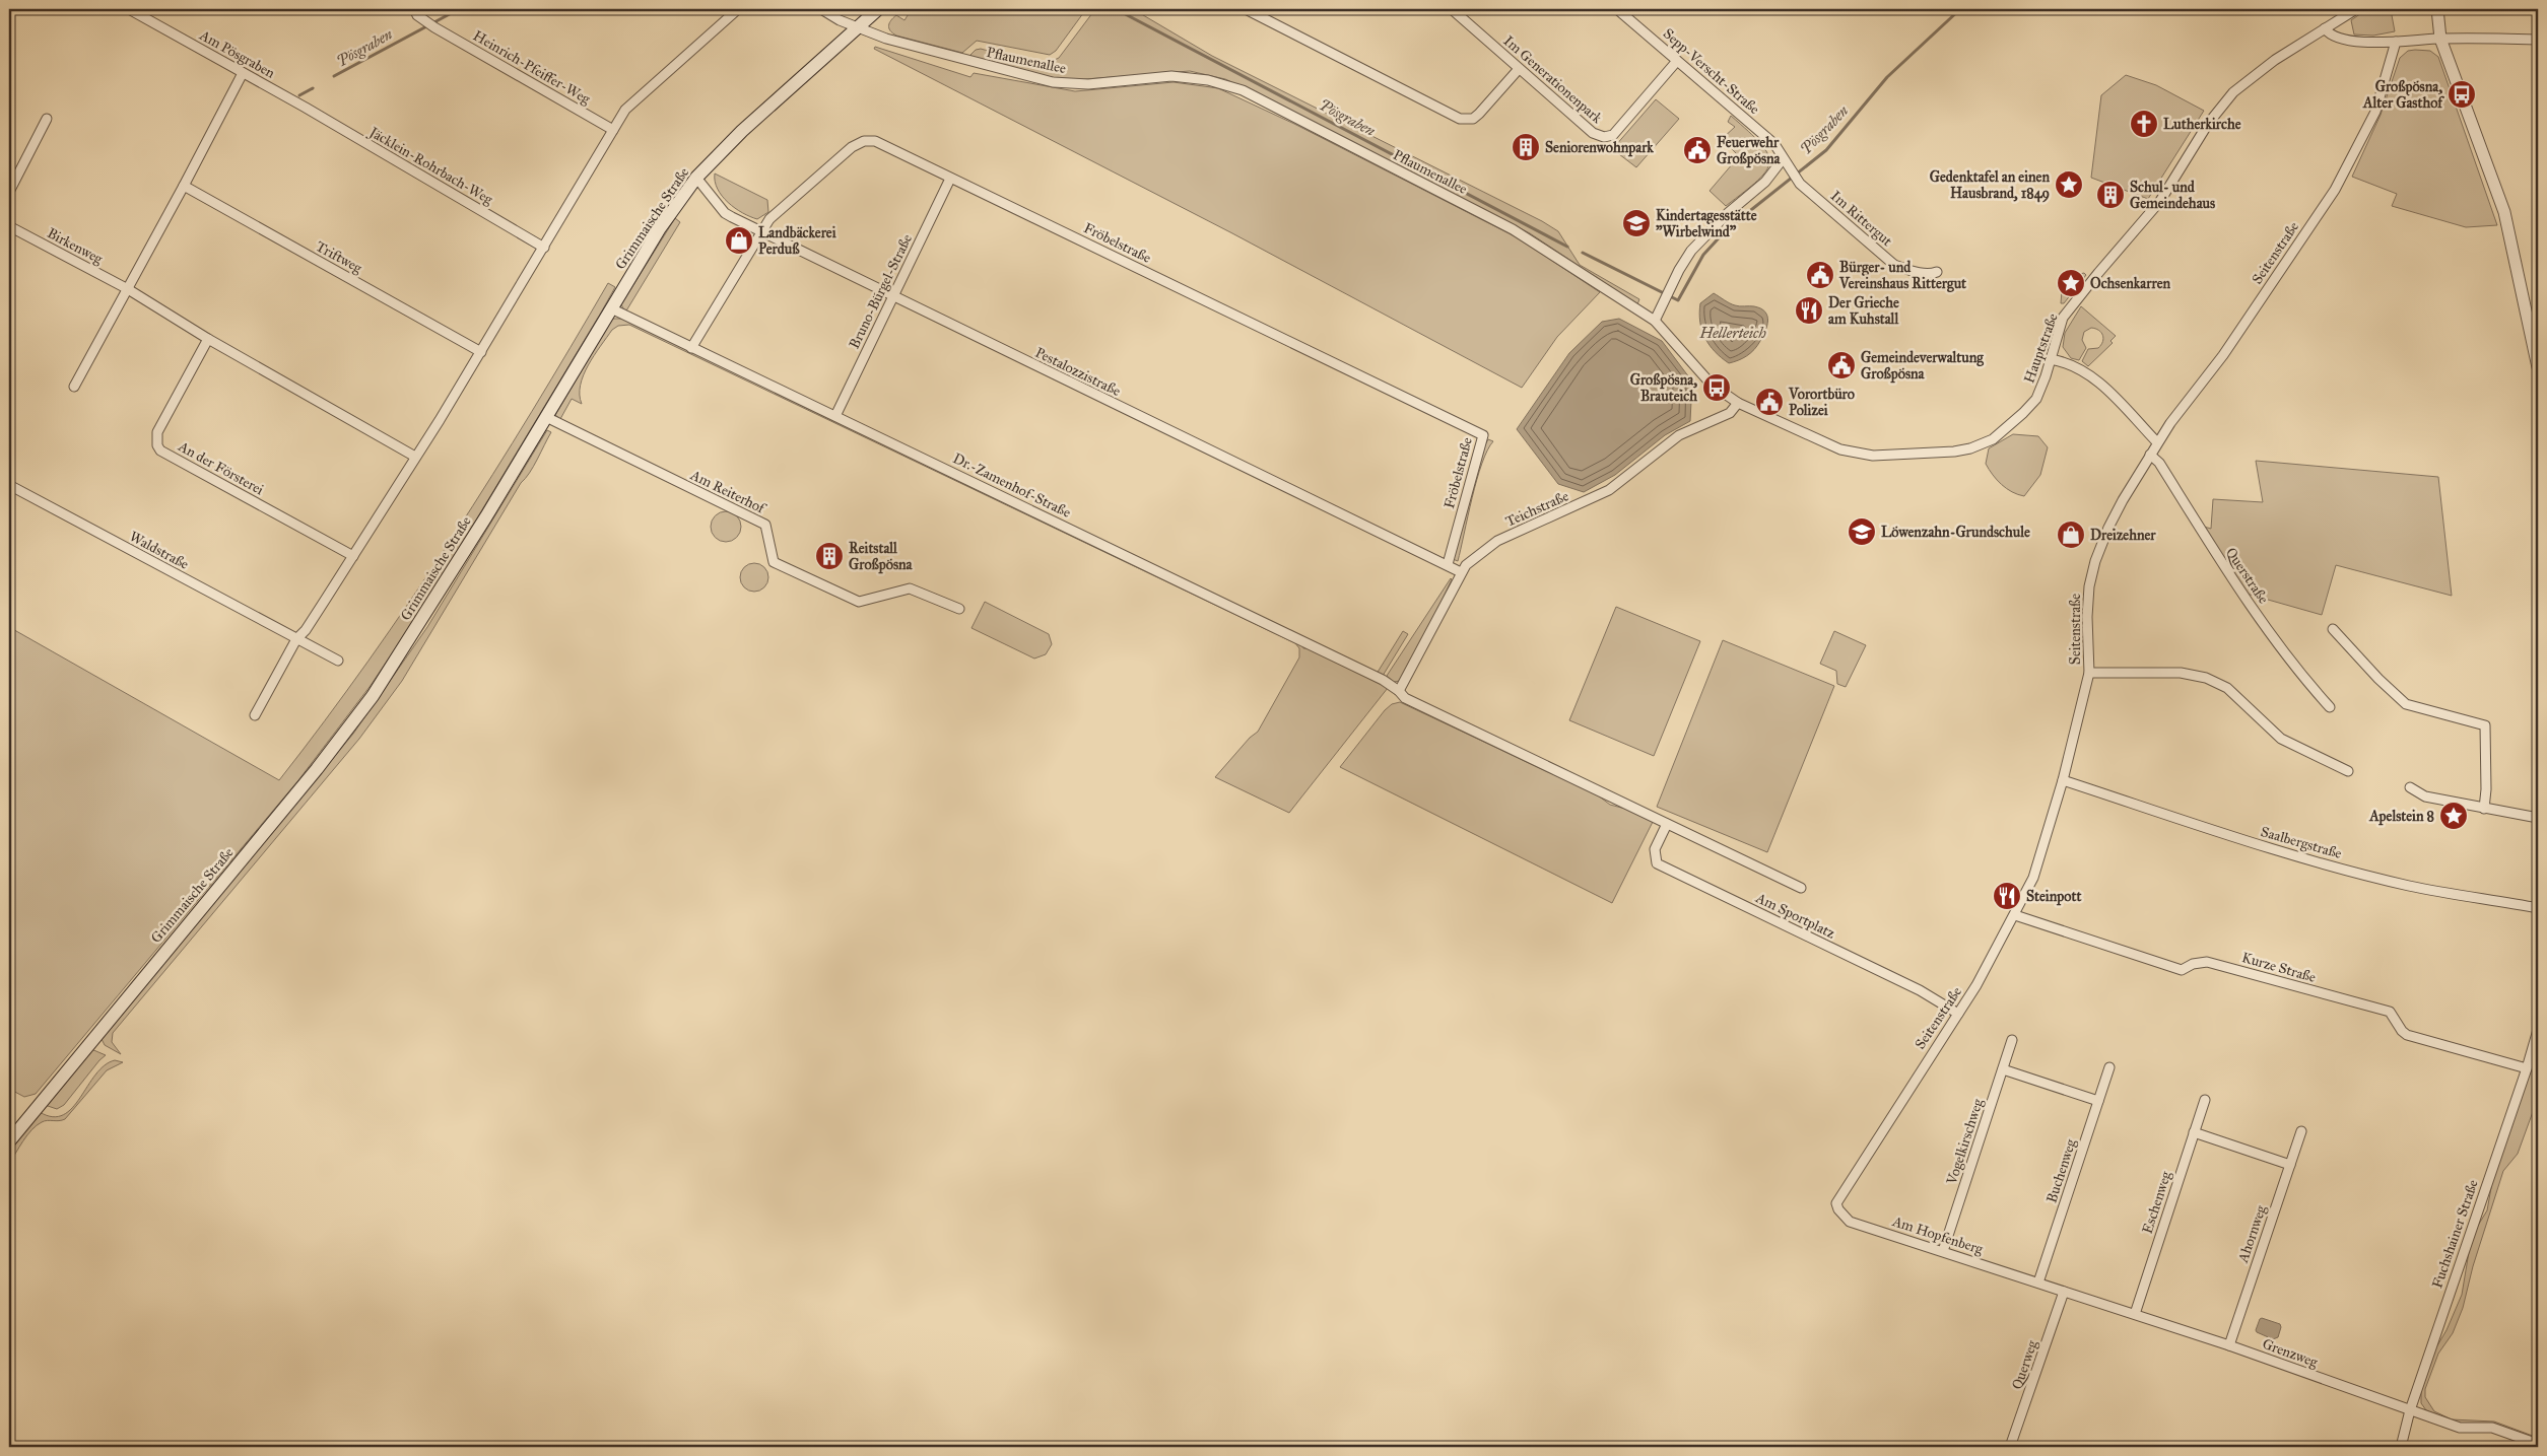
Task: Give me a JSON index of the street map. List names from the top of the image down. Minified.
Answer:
{"streets":{"main road":["Grimmaische Straße"],"street":["Am Pösgraben","Pflaumenallee","Heinrich-Pfeiffer-Weg","Sepp-Verscht-Straße","Im Generationenpark","Jäcklein-Rohrbach-Weg","Im Rittergut","Fröbelstraße","Birkenweg","Seitenstraße","Triftweg","Bruno-Bürgel-Straße","Hauptstraße","Pestalozzistraße","An der Försterei","Dr.-Zamenhof-Straße","Am Reiterhof","Teichstraße","Waldstraße","Querstraße","Saalbergstraße","Am Sportplatz","Kurze Straße","Vogelkirschweg","Buchenweg","Eschenweg","Ahornweg","Fuchshainer Straße","Am Hopfenberg","Grenzweg","Querweg"]},"crossings":[["Am Pösgraben","Jäcklein-Rohrbach-Weg"],["Pflaumenallee","Grimmaische Straße"],["Pflaumenallee","Hauptstraße"],["Pflaumenallee","Teichstraße"],["Sepp-Verscht-Straße","Im Generationenpark"],["Sepp-Verscht-Straße","Im Rittergut"],["Grimmaische Straße","Pestalozzistraße"],["Grimmaische Straße","Dr.-Zamenhof-Straße"],["Grimmaische Straße","Am Reiterhof"],["Fröbelstraße","Bruno-Bürgel-Straße"],["Fröbelstraße","Pestalozzistraße"],["Fröbelstraße","Dr.-Zamenhof-Straße"],["Seitenstraße","Querstraße"],["Seitenstraße","Saalbergstraße"],["Seitenstraße","Am Sportplatz"],["Seitenstraße","Kurze Straße"],["Seitenstraße","Am Hopfenberg"],["Bruno-Bürgel-Straße","Pestalozzistraße"],["Bruno-Bürgel-Straße","Dr.-Zamenhof-Straße"],["Hauptstraße","Teichstraße"],["Pestalozzistraße","Teichstraße"],["Dr.-Zamenhof-Straße","Teichstraße"],["Dr.-Zamenhof-Straße","Am Sportplatz"],["Teichstraße","Am Sportplatz"],["Kurze Straße","Fuchshainer Straße"],["Vogelkirschweg","Am Hopfenberg"],["Buchenweg","Am Hopfenberg"],["Buchenweg","Grenzweg"],["Eschenweg","Grenzweg"],["Ahornweg","Grenzweg"],["Fuchshainer Straße","Grenzweg"],["Am Hopfenberg","Grenzweg"],["Grenzweg","Querweg"]],"water":["Pösgraben","Hellerteich"],"places":{"bus stop":["Großpösna, Alter Gasthof","Großpösna, Brauteich"],"church":["Lutherkirche"],"building":["Seniorenwohnpark","Schul- und Gemeindehaus","Reitstall Großpösna"],"public building":["Feuerwehr Großpösna","Bürger- und Vereinshaus Rittergut","Gemeindeverwaltung Großpösna","Vorortbüro Polizei"],"place":["Gedenktafel an einen Hausbrand, 1849","Ochsenkarren","Apelstein 8"],"school or university":["Kindertagesstätte \"Wirbelwind\"","Löwenzahn-Grundschule"],"shop":["Landbäckerei Perduß","Dreizehner"],"restaurant":["Der Grieche am Kuhstall","Steinpott"]}}
